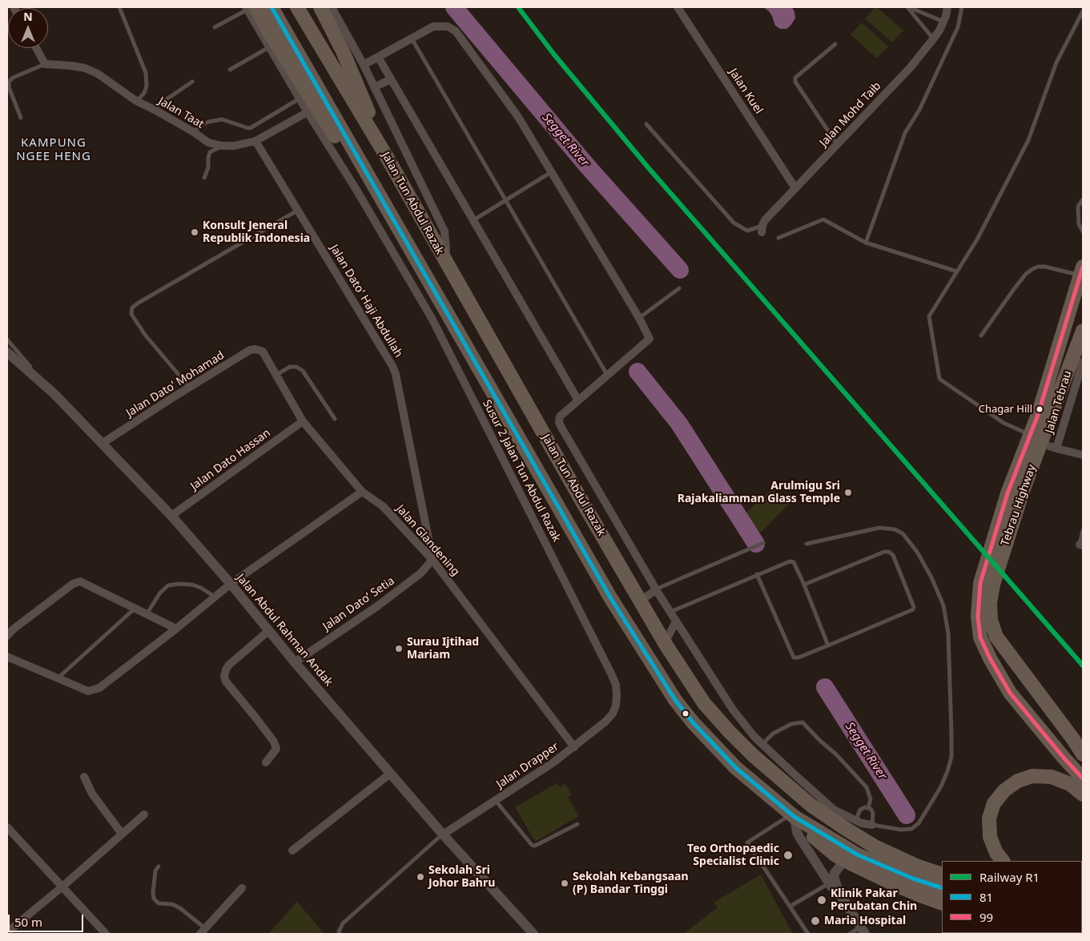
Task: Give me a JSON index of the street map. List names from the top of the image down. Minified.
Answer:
{"streets":{"highway":["Jalan Tun Abdul Razak","Tebrau Highway"],"street":["Jalan Kuel","Jalan Taat","Jalan Mohd Taib","Jalan Dato' Haji Abdullah","Jalan Dato' Mohamad","Jalan Tebrau","Jalan Dato Hassan","Susur 2 Jalan Tun Abdul Razak","Jalan Glandening","Jalan Dato’ Setia","Jalan Abdul Rahman Andak","Jalan Drapper"]},"crossings":[["Jalan Kuel","Jalan Mohd Taib"],["Jalan Taat","Jalan Dato' Haji Abdullah"],["Jalan Taat","Susur 2 Jalan Tun Abdul Razak"],["Jalan Dato' Haji Abdullah","Jalan Glandening"],["Jalan Dato' Haji Abdullah","Jalan Dato’ Setia"],["Jalan Dato' Mohamad","Jalan Glandening"],["Jalan Dato' Mohamad","Jalan Abdul Rahman Andak"],["Jalan Dato Hassan","Jalan Glandening"],["Jalan Dato Hassan","Jalan Abdul Rahman Andak"],["Susur 2 Jalan Tun Abdul Razak","Jalan Drapper"],["Jalan Glandening","Jalan Dato’ Setia"],["Jalan Glandening","Jalan Drapper"],["Jalan Dato’ Setia","Jalan Abdul Rahman Andak"],["Jalan Abdul Rahman Andak","Jalan Drapper"]],"districts":["KAMPUNG NGEE HENG"],"water":["Segget River"],"places":["Konsult Jeneral Republik Indonesia","Chagar Hill","Arulmigu Sri Rajakaliamman Glass Temple","Surau Ijtihad Mariam","Teo Orthopaedic Specialist Clinic","Sekolah Sri Johor Bahru","Sekolah Kebangsaan (P) Bandar Tinggi","Klinik Pakar Perubatan Chin","Maria Hospital"],"lines":["rail line R1","transit line 81","transit line 99"],"legend":["Railway R1","81","99"],"scale_bar":"50 m","north":"top"}
